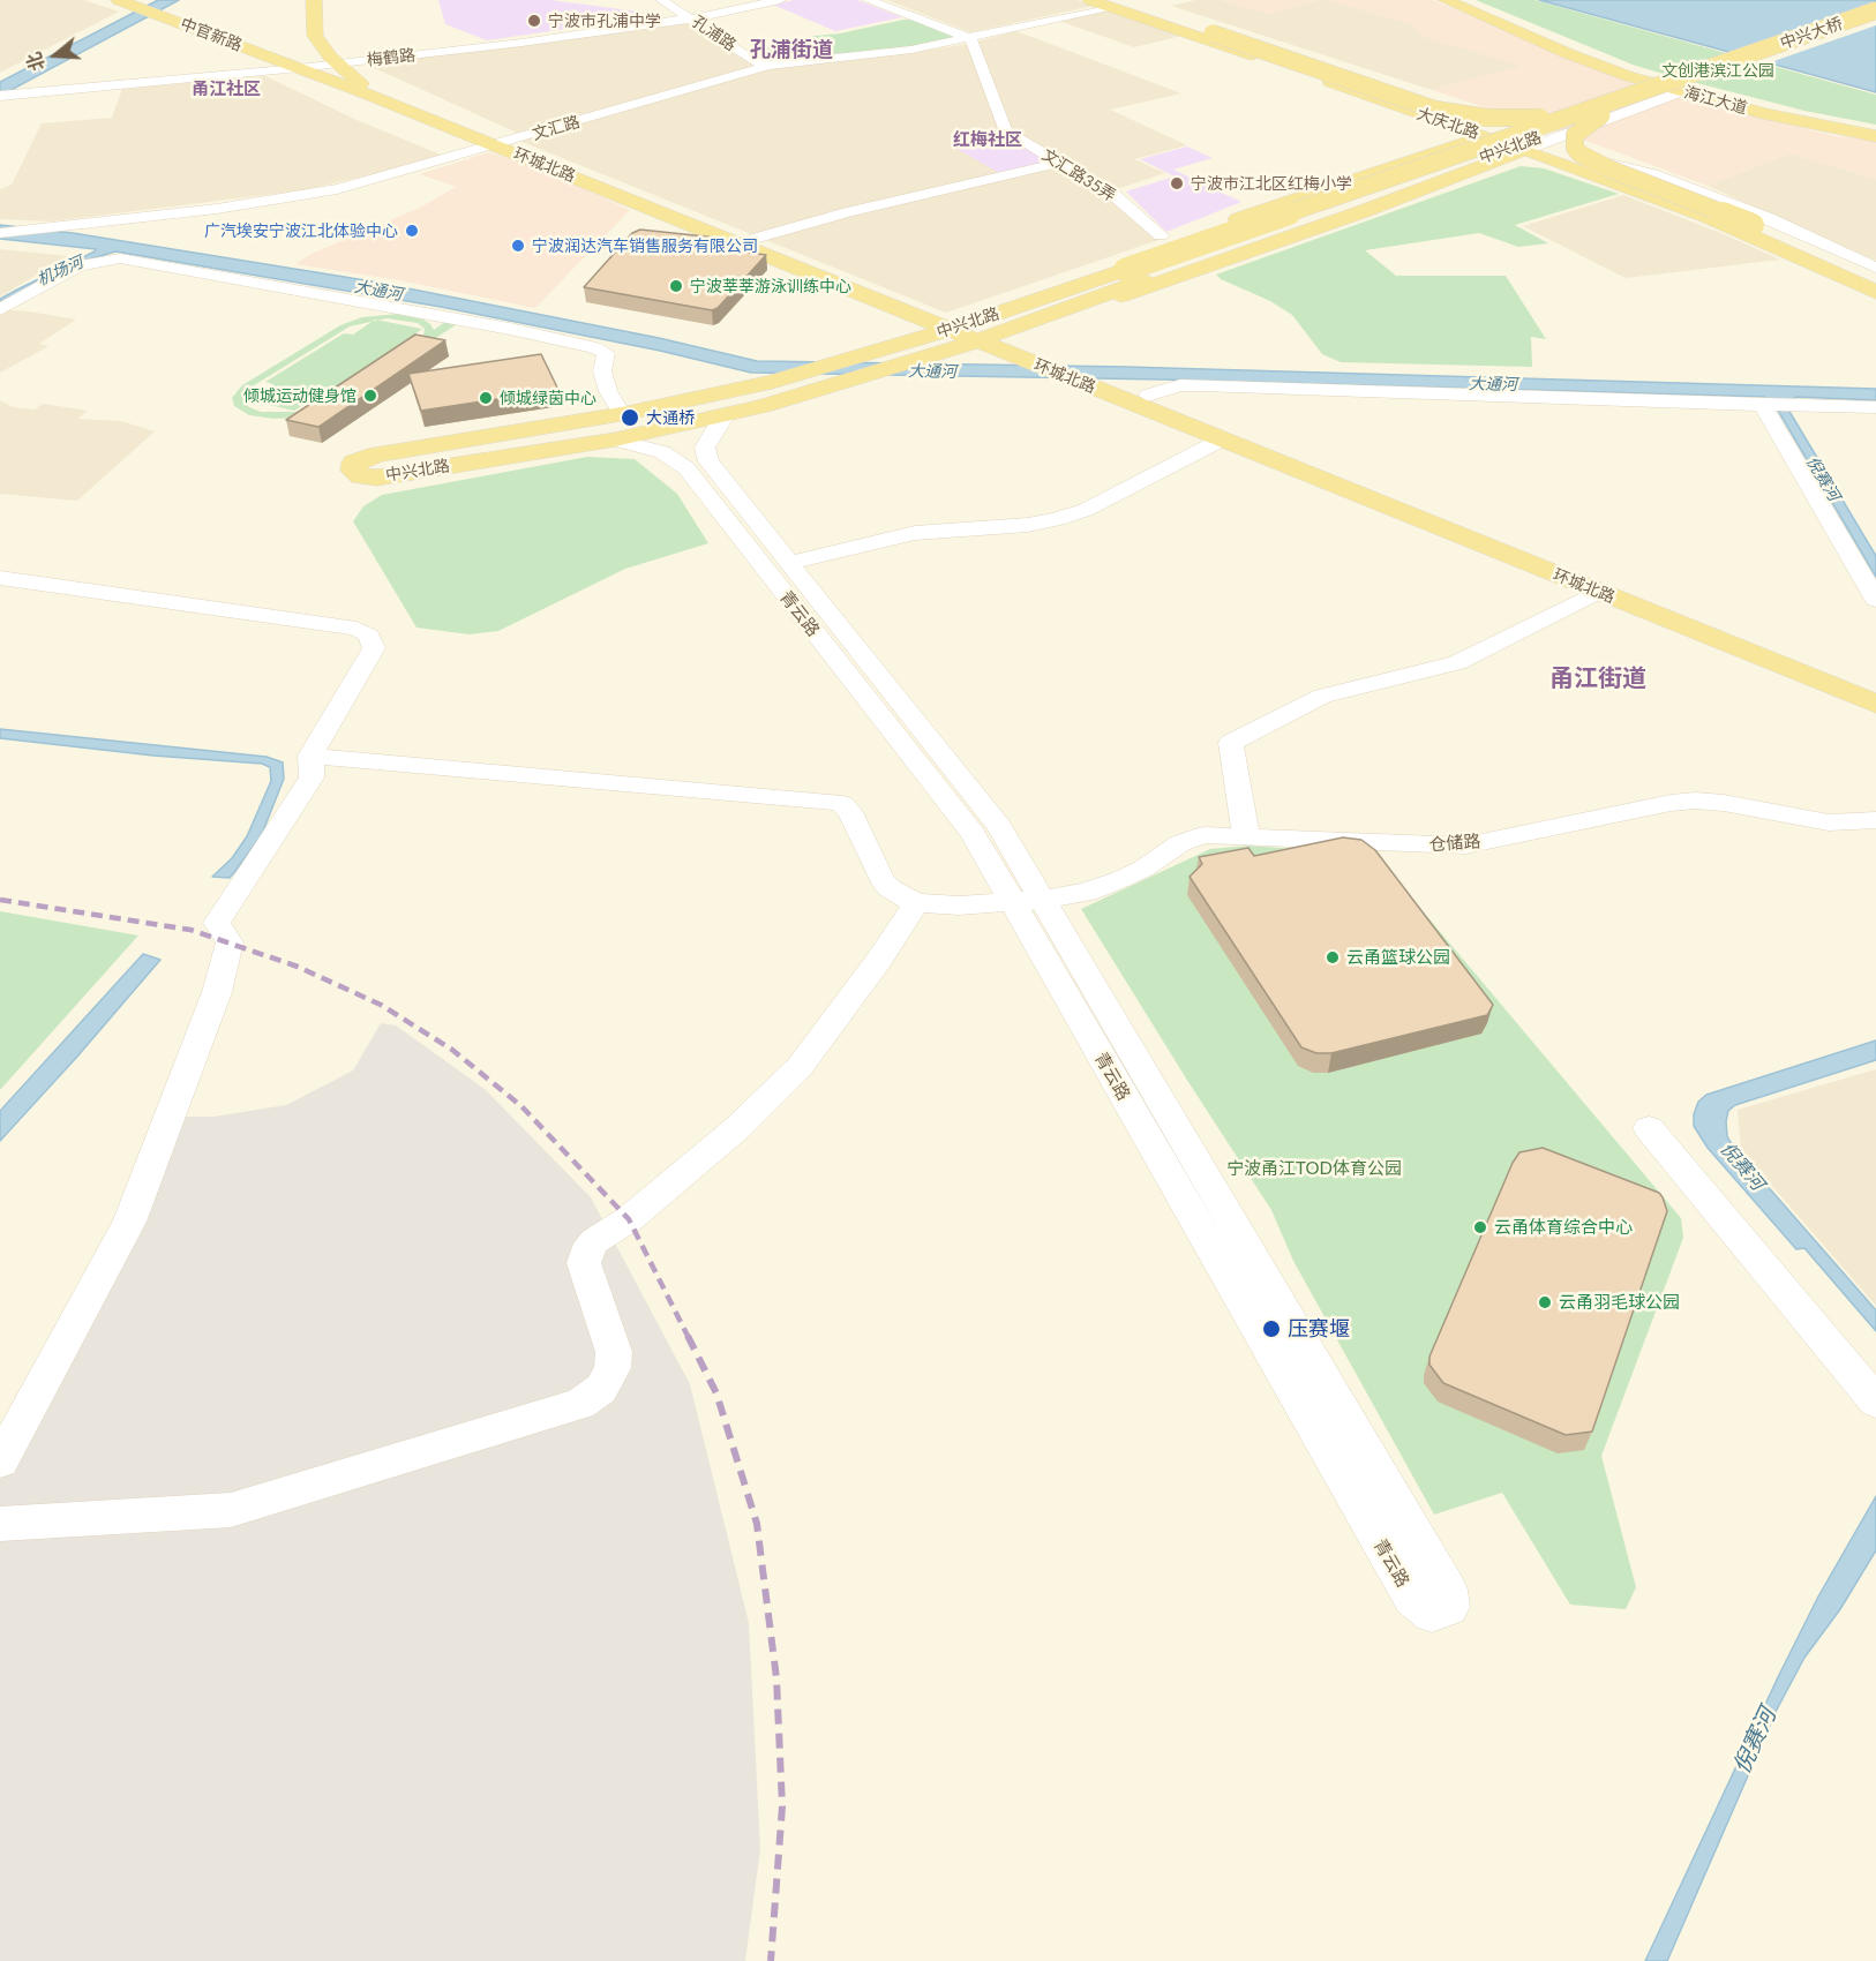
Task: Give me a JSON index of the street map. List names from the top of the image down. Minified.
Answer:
{"streets":{"main road":["中兴大桥","中官新路","海江大道","大庆北路","中兴北路","环城北路"],"street":["孔浦路","梅鹤路","文汇路","文汇路35弄","青云路","仓储路"]},"crossings":[["孔浦路","梅鹤路"],["孔浦路","文汇路"],["中兴大桥","中兴北路"],["中官新路","梅鹤路"],["中官新路","环城北路"],["梅鹤路","环城北路"],["大庆北路","文汇路"],["文汇路","环城北路"],["文汇路","文汇路35弄"],["中兴北路","环城北路"],["中兴北路","青云路"],["青云路","仓储路"]],"districts":["孔浦街道","甬江社区","红梅社区","甬江街道"],"water":["机场河","大通河","倪赛河"],"parks":["文创港滨江公园","宁波甬江TOD体育公园"],"places":["宁波市孔浦中学","宁波市江北区红梅小学","广汽埃安宁波江北体验中心","宁波润达汽车销售服务有限公司","宁波莘莘游泳训练中心","倾城运动健身馆","倾城绿茵中心","大通桥","云甬篮球公园","云甬体育综合中心","云甬羽毛球公园","压赛堰"],"north":"left"}
